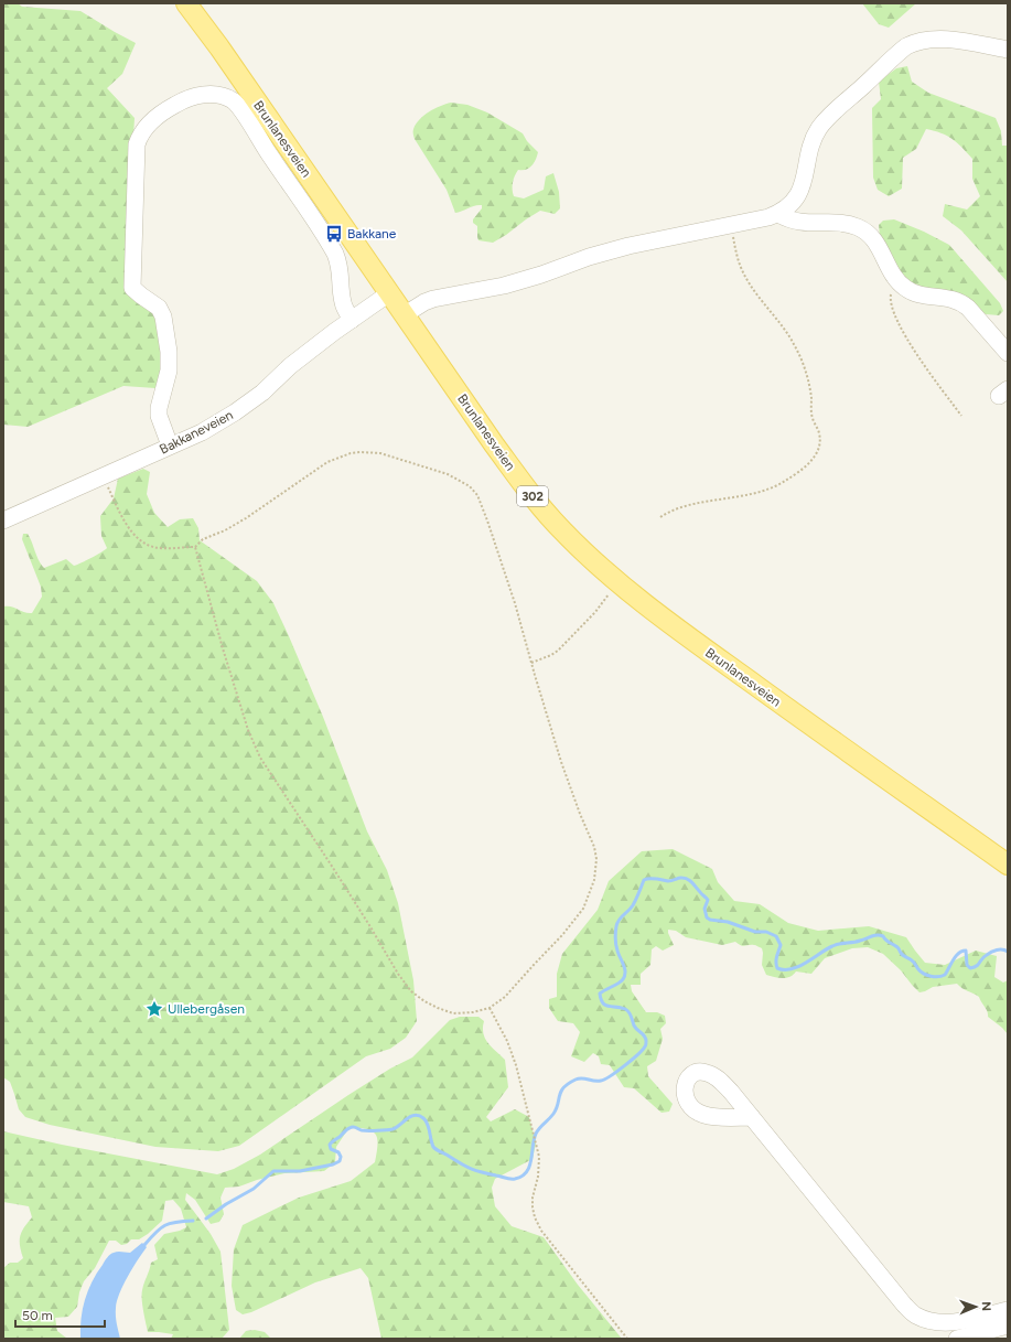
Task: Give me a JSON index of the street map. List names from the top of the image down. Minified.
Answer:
{"streets":{"main road":["Brunlanesveien","302"],"street":["Bakkaneveien"]},"crossings":[["Brunlanesveien","Bakkaneveien"]],"places":{"bus stop":["Bakkane"],"place":["Ullebergåsen"]},"scale_bar":"50 m","north":"right"}
